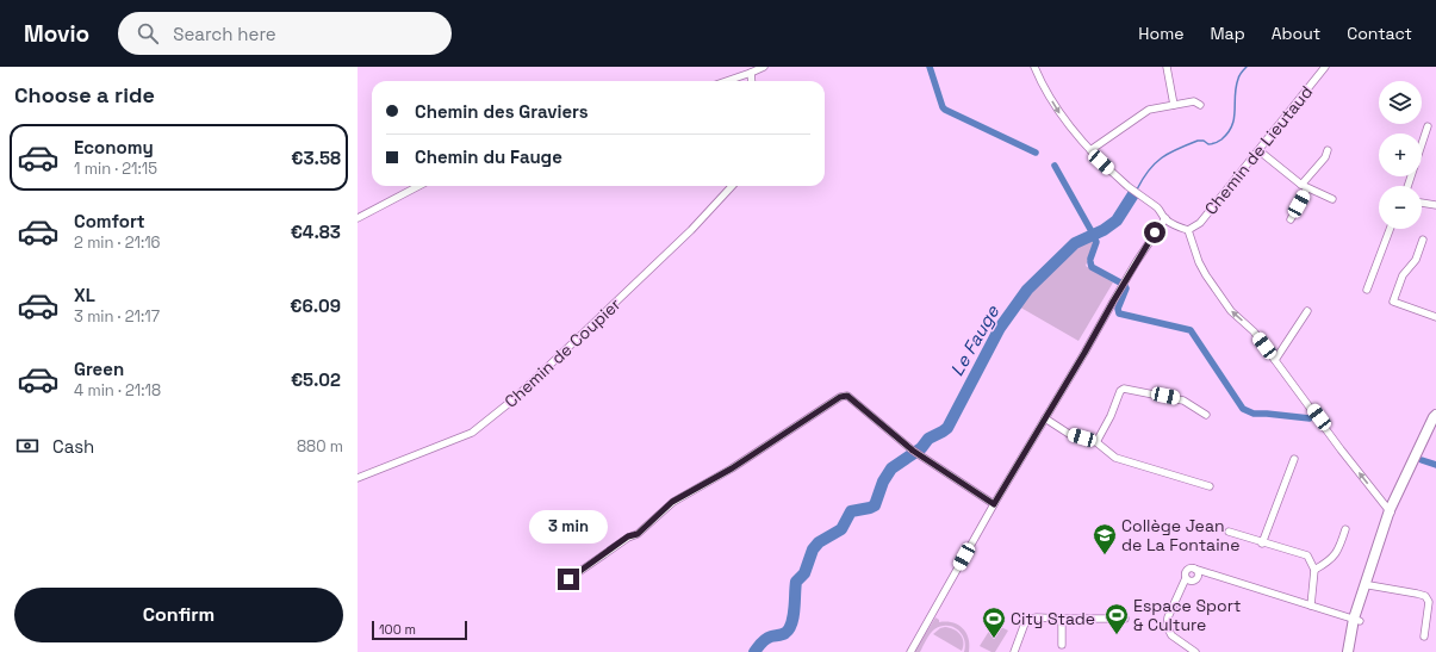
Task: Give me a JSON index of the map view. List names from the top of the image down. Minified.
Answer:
{"streets":{"street":["Chemin de Lieutaud","Chemin de Coupier"]},"water":["Le Fauge"],"places":{"school or university":["Collège Jean de La Fontaine"],"sports":["Espace Sport & Culture","City Stade"]},"scale_bar":"100 m","page":{"header":"Movio","search":"Search here","nav":["Home","Map","About","Contact"],"heading":"Choose a ride","map_buttons":["+","−"],"banner":["Chemin des Graviers","Chemin du Fauge"],"list":[{"name":"Economy","note":"1 min · 21:15","value":"€3.58"},{"name":"Comfort","note":"2 min · 21:16","value":"€4.83"},{"name":"XL","note":"3 min · 21:17","value":"€6.09"},{"name":"Green","note":"4 min · 21:18","value":"€5.02"}],"pay":["Cash","880 m"],"bubble":"3 min","buttons":"Confirm","scale":"100 m"}}
